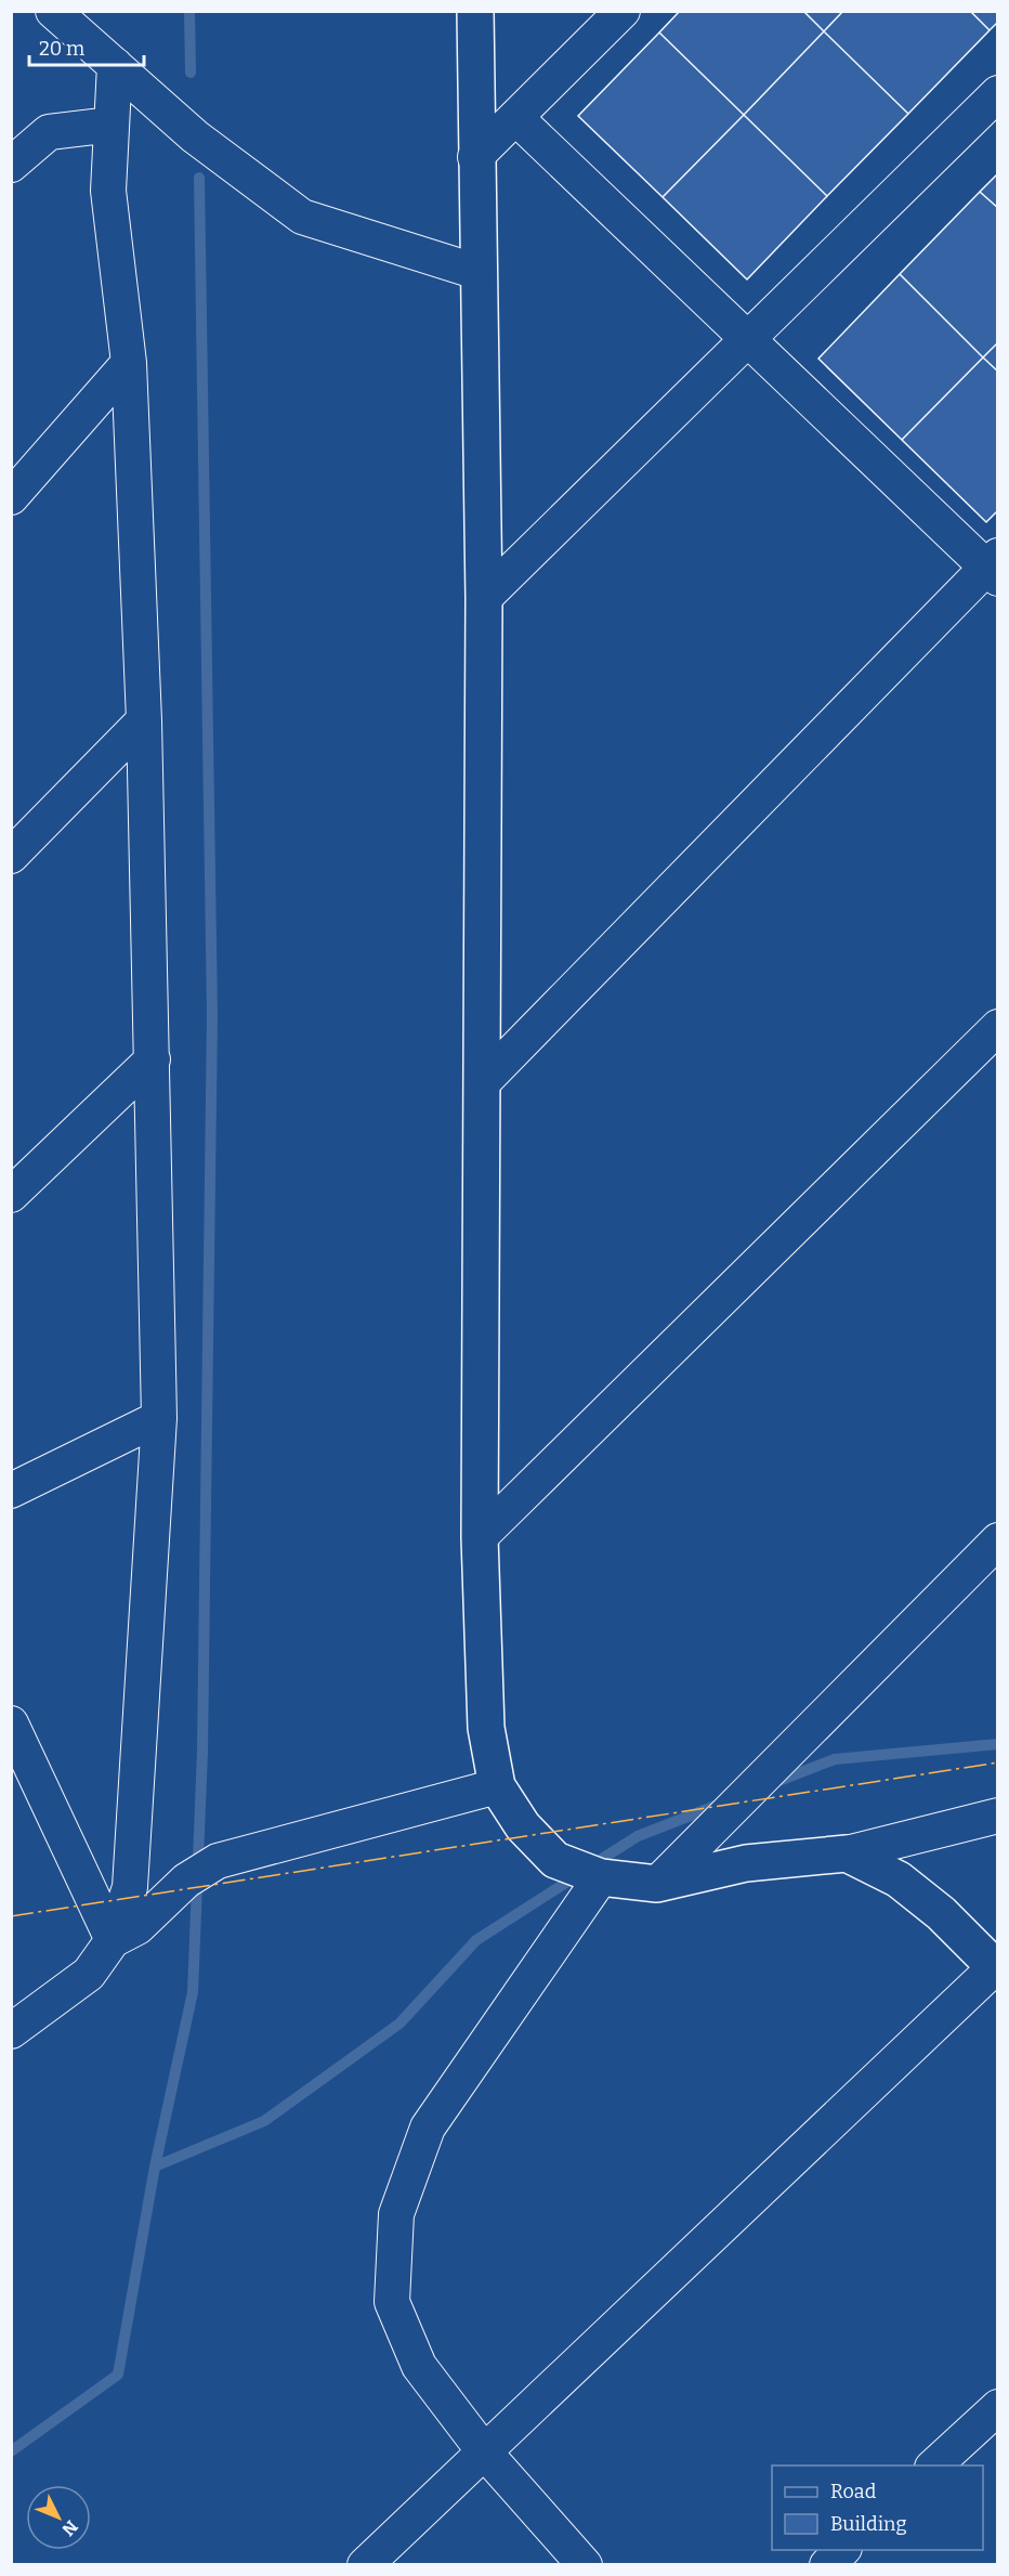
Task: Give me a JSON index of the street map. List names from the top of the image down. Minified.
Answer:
{"legend":["Road","Building"],"scale_bar":"20 m","north":"bottom right"}
